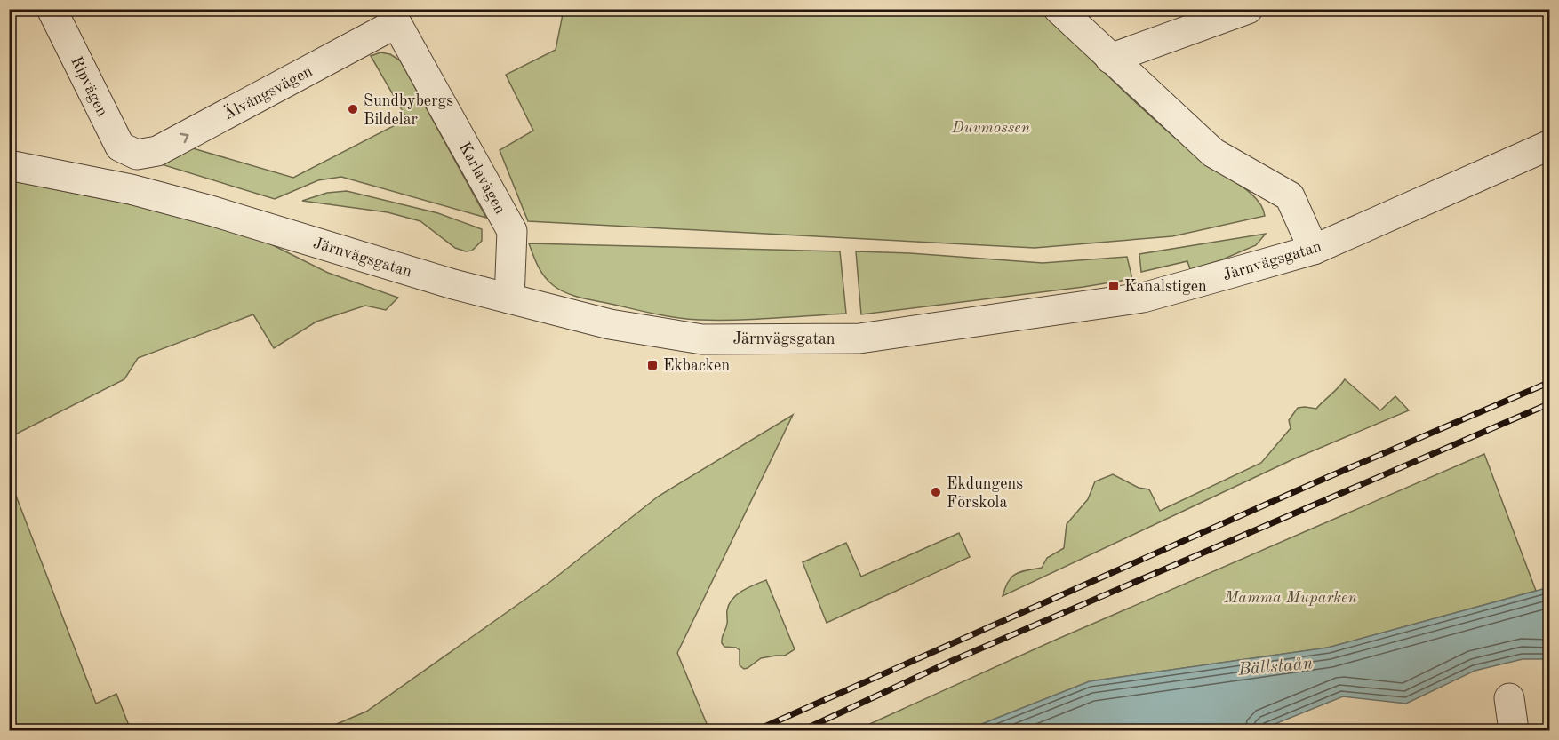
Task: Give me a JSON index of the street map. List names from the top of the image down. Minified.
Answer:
{"streets":{"street":["Ripvägen","Älvängsvägen","Karlavägen","Järnvägsgatan"]},"crossings":[["Ripvägen","Älvängsvägen"],["Älvängsvägen","Karlavägen"],["Karlavägen","Järnvägsgatan"]],"one_way":["Älvängsvägen"],"water":["Bällstaån"],"parks":["Duvmossen","Mamma Muparken"],"places":{"other":["Sundbybergs Bildelar","Ekdungens Förskola"],"transit":["Kanalstigen","Ekbacken"]}}
